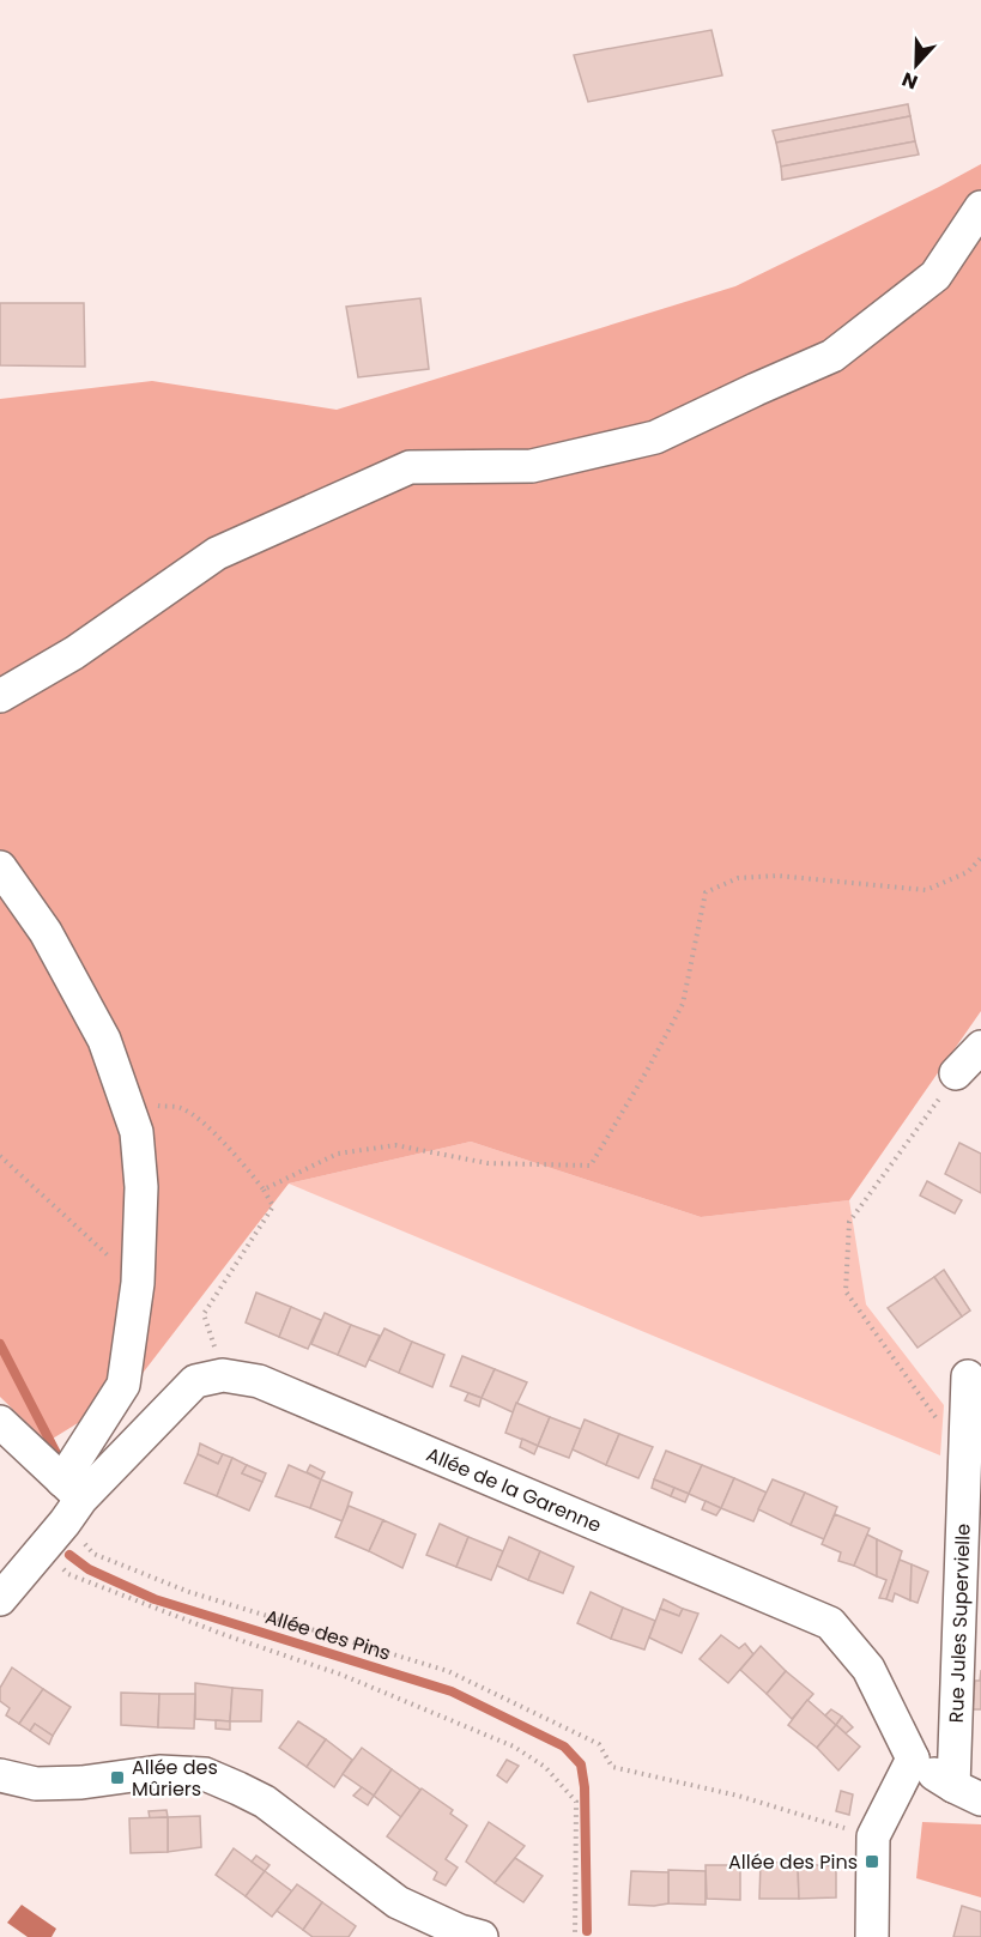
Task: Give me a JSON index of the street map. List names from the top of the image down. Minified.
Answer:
{"streets":{"street":["Allée de la Garenne","Rue Jules Supervielle"],"path":["Allée des Pins"]},"crossings":[["Allée de la Garenne","Allée des Pins"]],"places":{"transit":["Allée des Mûriers","Allée des Pins"]},"north":"bottom"}
